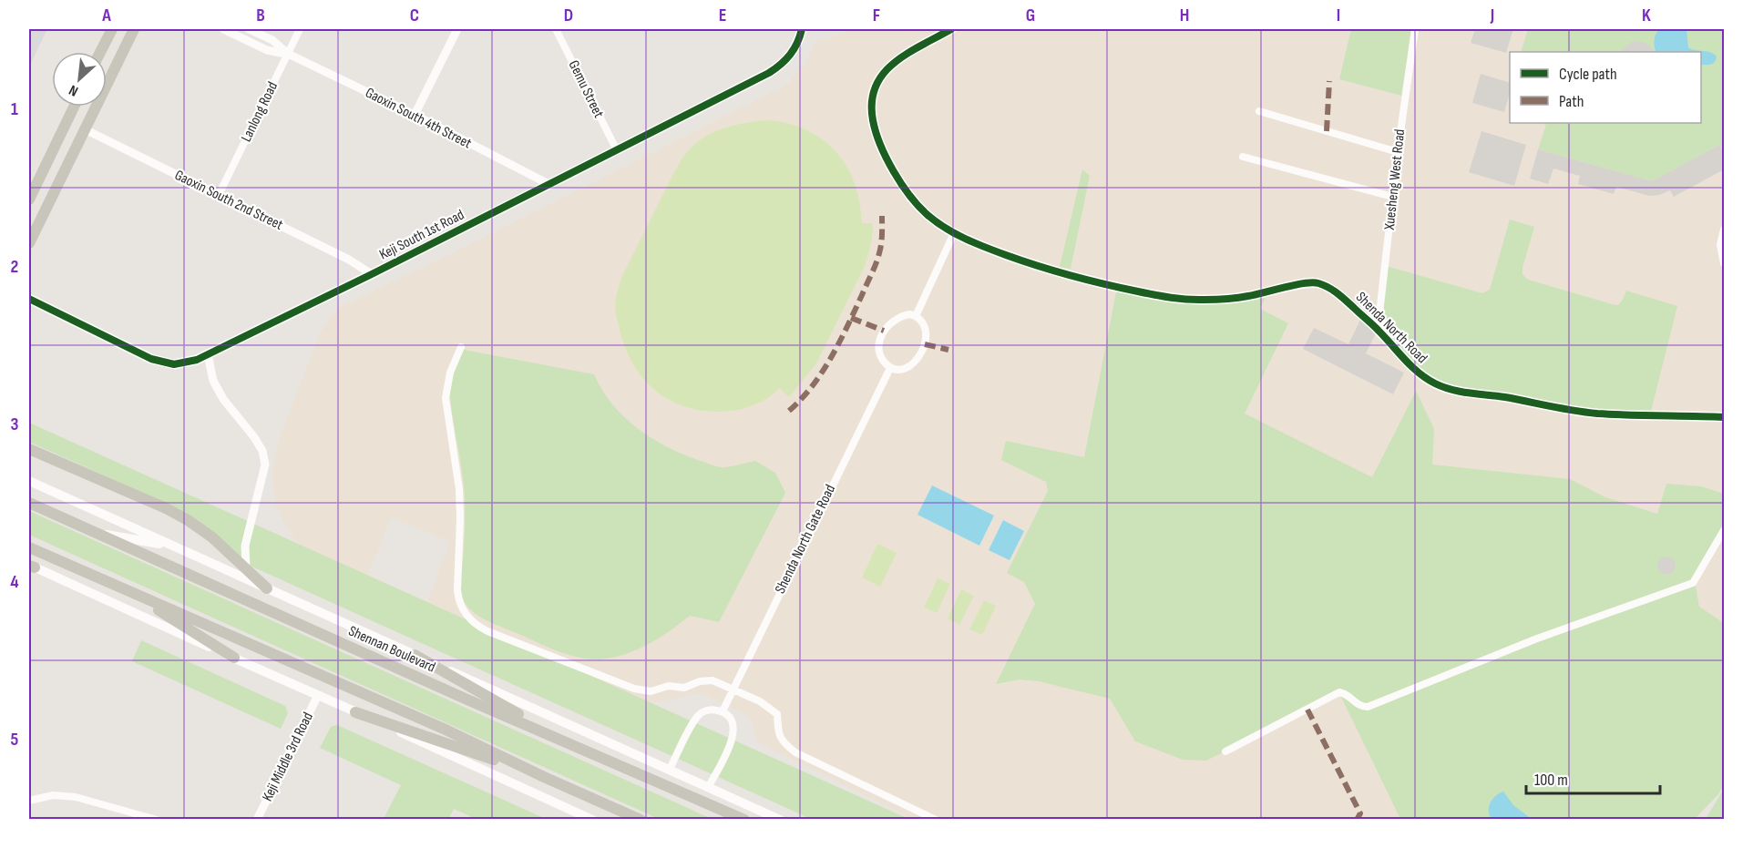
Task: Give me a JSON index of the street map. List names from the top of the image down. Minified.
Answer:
{"streets":{"main road":["Shennan Boulevard"],"street":["Gemu Street","Lanlong Road","Gaoxin South 4th Street","Xuesheng West Road","Gaoxin South 2nd Street","Keji South 1st Road","Shenda North Road","Shenda North Gate Road","Keji Middle 3rd Road"]},"crossings":[["Gemu Street","Keji South 1st Road"],["Lanlong Road","Gaoxin South 4th Street"],["Lanlong Road","Gaoxin South 2nd Street"],["Gaoxin South 4th Street","Keji South 1st Road"],["Xuesheng West Road","Shenda North Road"],["Gaoxin South 2nd Street","Keji South 1st Road"]],"legend":["Cycle path","Path"],"scale_bar":"100 m","north":"bottom left","grid":{"columns":["A","B","C","D","E","F","G","H","I","J","K"],"rows":["1","2","3","4","5"]}}
